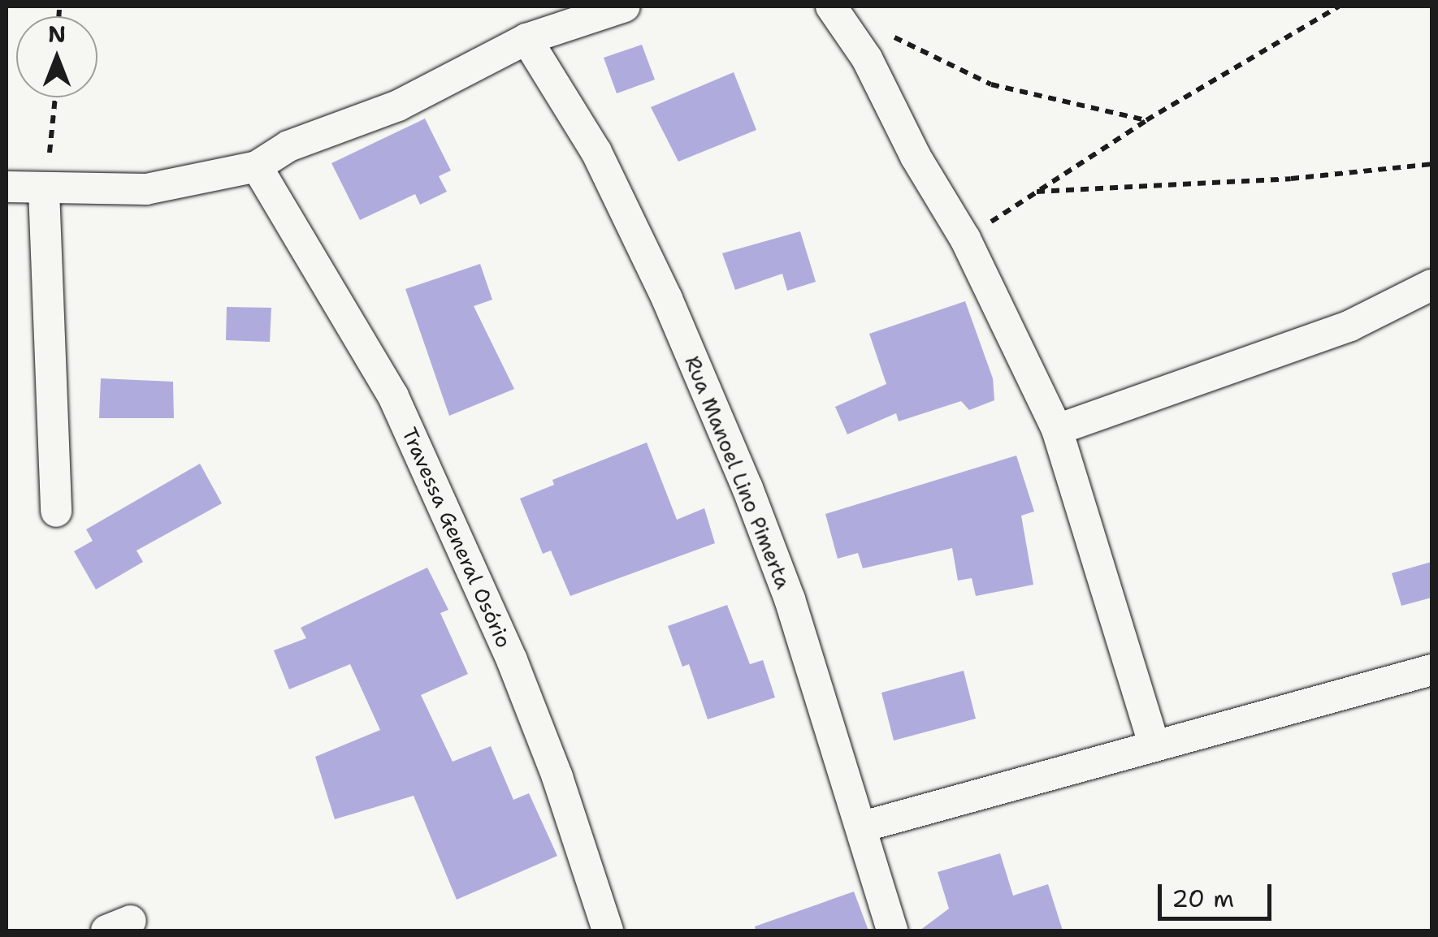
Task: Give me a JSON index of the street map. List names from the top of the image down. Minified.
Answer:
{"streets":{"street":["Rua Manoel Lino Pimerta","Travessa General Osório"]},"scale_bar":"20 m","north":"top"}
